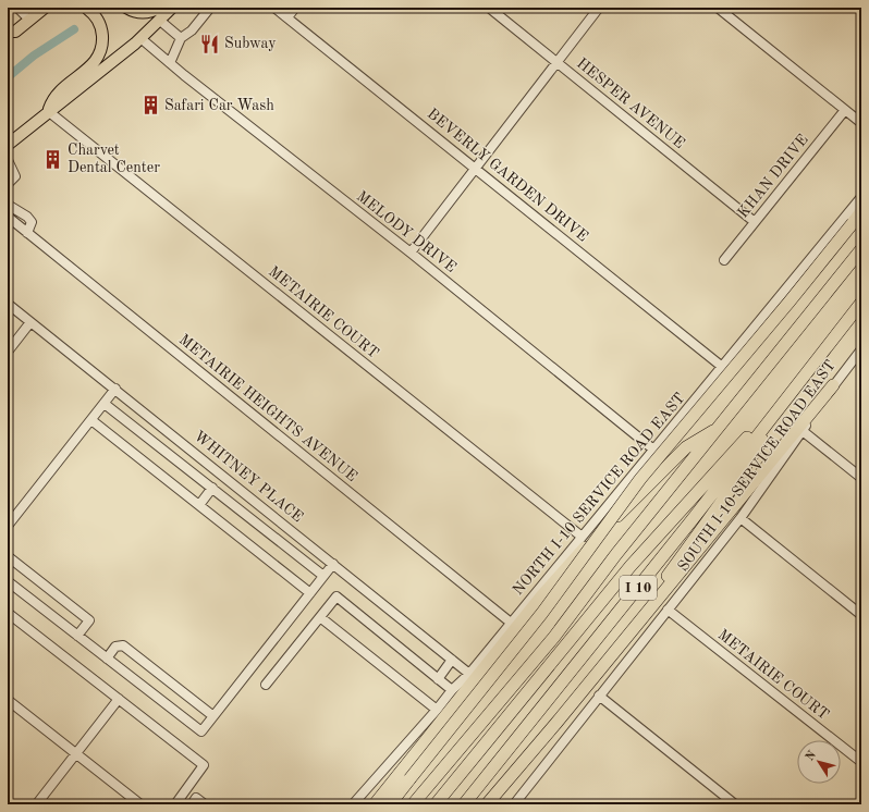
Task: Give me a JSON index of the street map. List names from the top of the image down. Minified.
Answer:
{"streets":{"highway":["I 10"],"street":["HESPER AVENUE","BEVERLY GARDEN DRIVE","KHAN DRIVE","MELODY DRIVE","METAIRIE COURT","METAIRIE HEIGHTS AVENUE","SOUTH I-10 SERVICE ROAD EAST","WHITNEY PLACE","NORTH I-10 SERVICE ROAD EAST"]},"crossings":[["HESPER AVENUE","KHAN DRIVE"],["BEVERLY GARDEN DRIVE","NORTH I-10 SERVICE ROAD EAST"],["MELODY DRIVE","NORTH I-10 SERVICE ROAD EAST"],["METAIRIE COURT","SOUTH I-10 SERVICE ROAD EAST"],["METAIRIE COURT","NORTH I-10 SERVICE ROAD EAST"],["METAIRIE HEIGHTS AVENUE","NORTH I-10 SERVICE ROAD EAST"],["WHITNEY PLACE","NORTH I-10 SERVICE ROAD EAST"]],"places":{"restaurant":["Subway"],"building":["Safari Car Wash","Charvet Dental Center"]},"north":"top left"}
